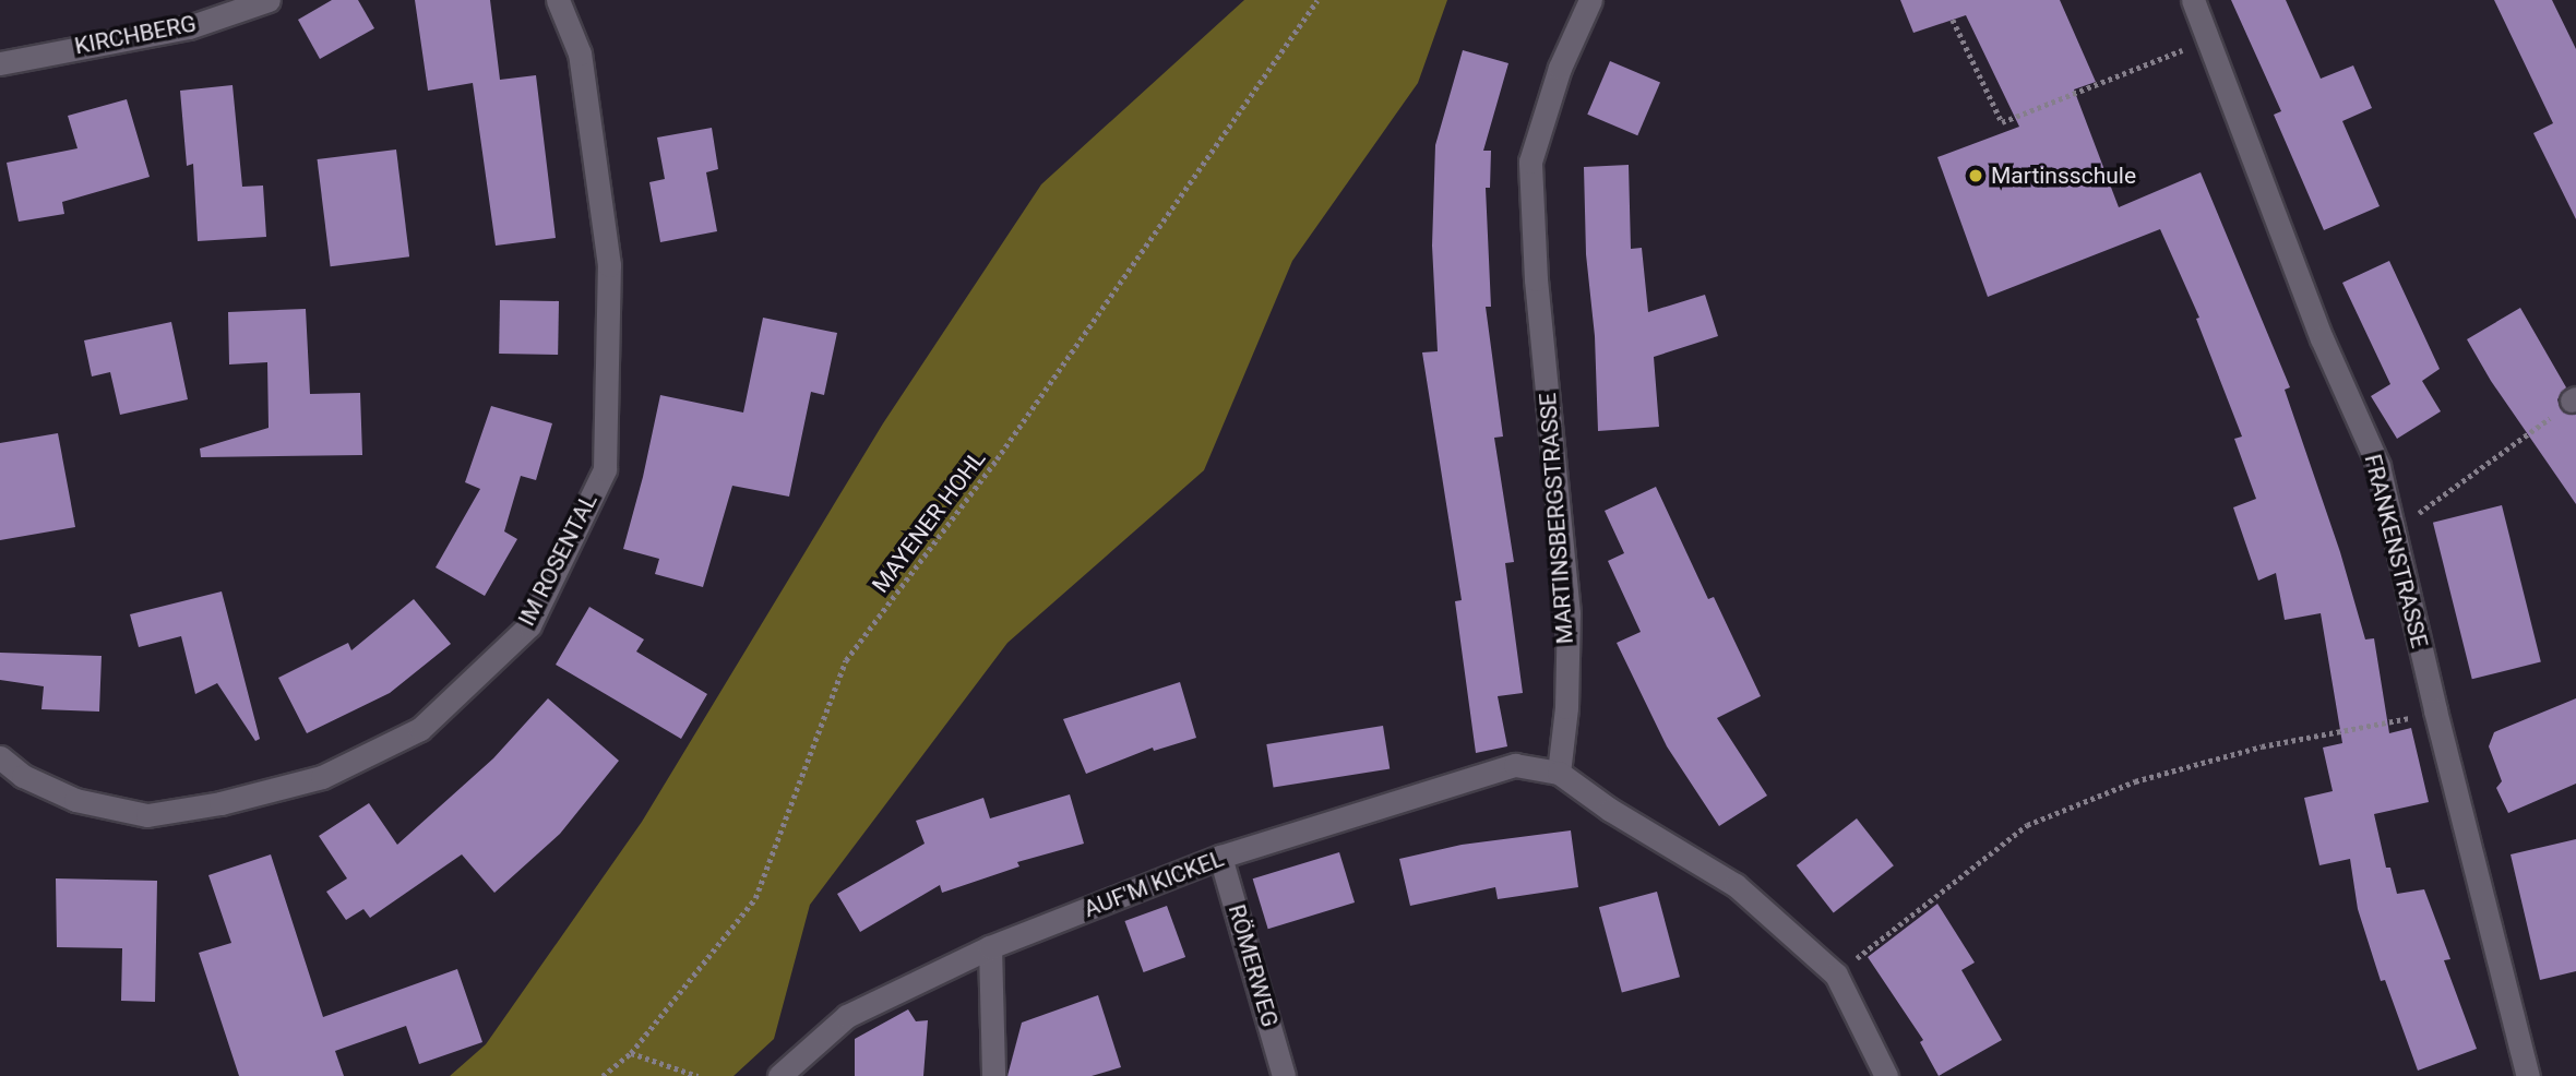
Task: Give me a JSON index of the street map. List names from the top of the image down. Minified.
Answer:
{"streets":{"street":["KIRCHBERG","MARTINSBERGSTRASSE","FRANKENSTRASSE","IM ROSENTAL","AUF'M KICKEL","RÖMERWEG"],"path":["MAYENER HOHL"]},"crossings":[["MARTINSBERGSTRASSE","AUF'M KICKEL"],["AUF'M KICKEL","RÖMERWEG"]],"places":["Martinsschule"]}
